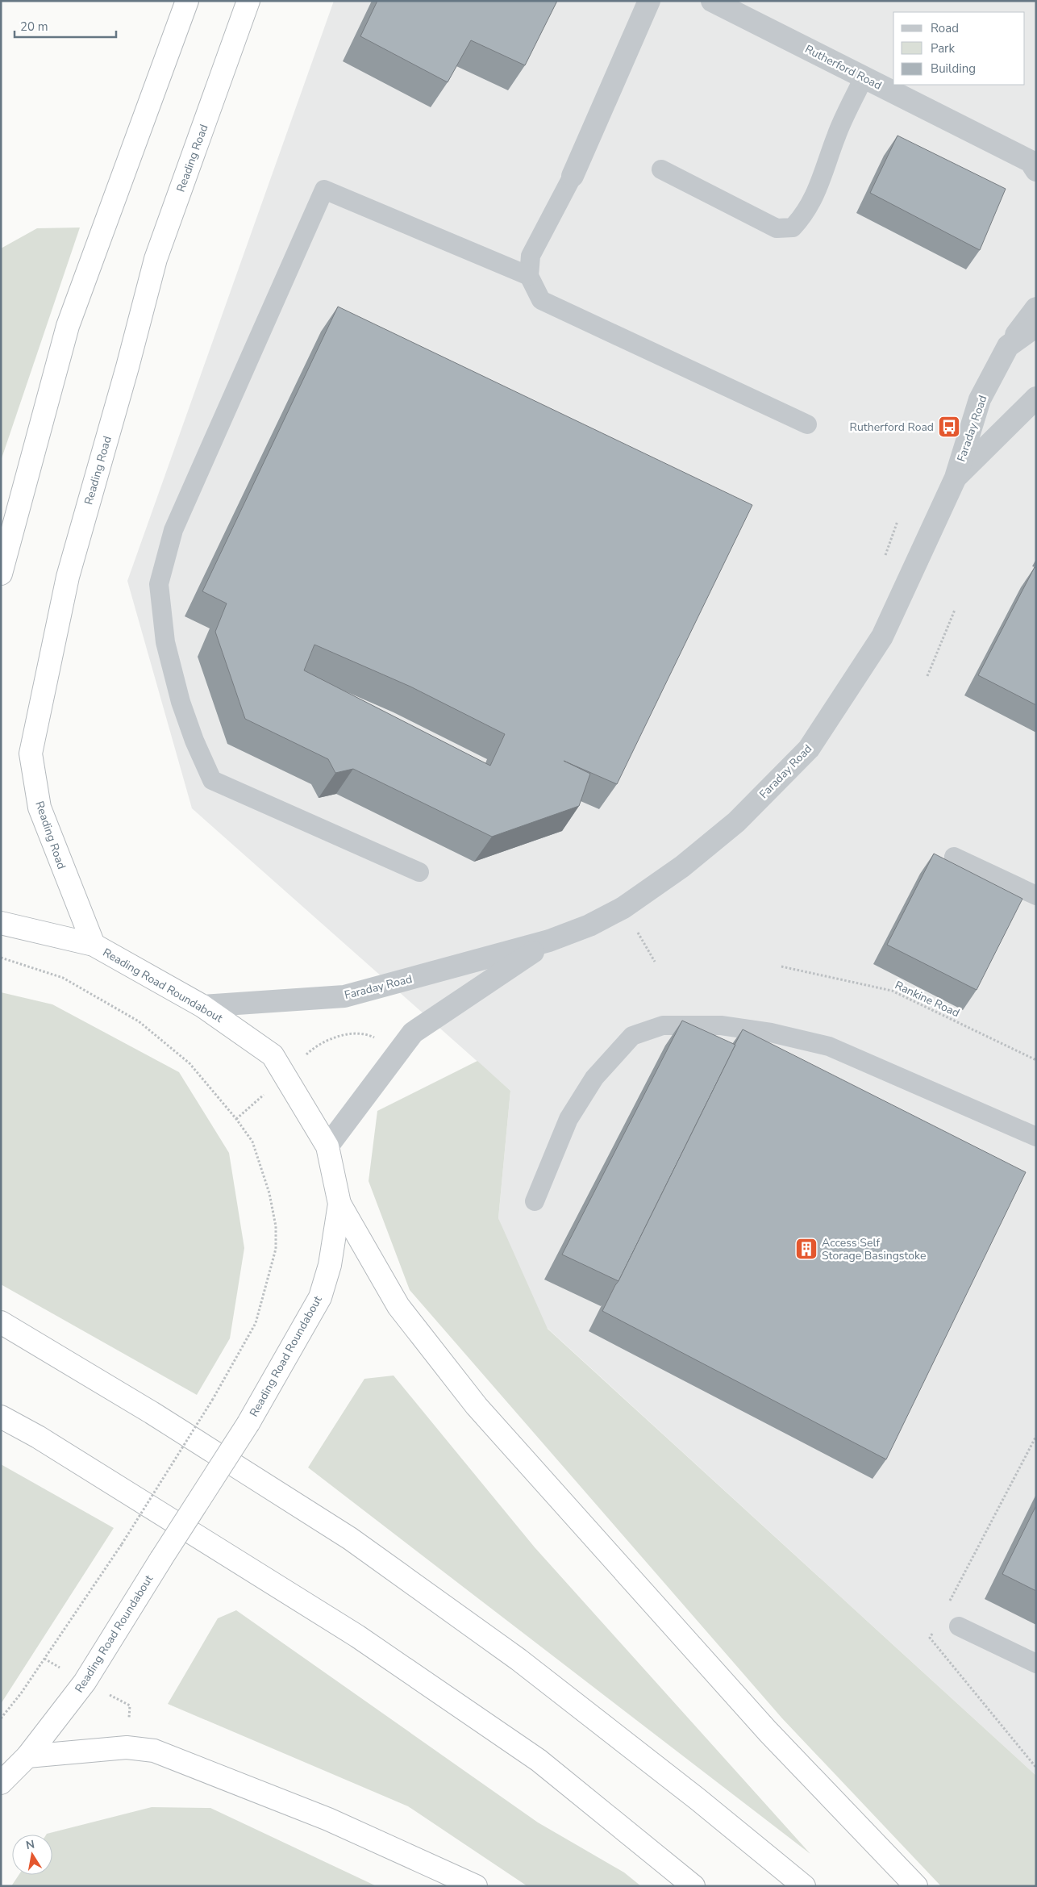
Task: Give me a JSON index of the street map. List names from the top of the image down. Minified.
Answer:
{"streets":{"highway":["Reading Road","Reading Road Roundabout"],"street":["Rutherford Road","Faraday Road"],"path":["Rankine Road"]},"crossings":[["Reading Road","Reading Road Roundabout"],["Faraday Road","Reading Road Roundabout"]],"places":{"bus stop":["Rutherford Road"],"building":["Access Self Storage Basingstoke"]},"legend":["Road","Park","Building"],"scale_bar":"20 m","north":"top"}
